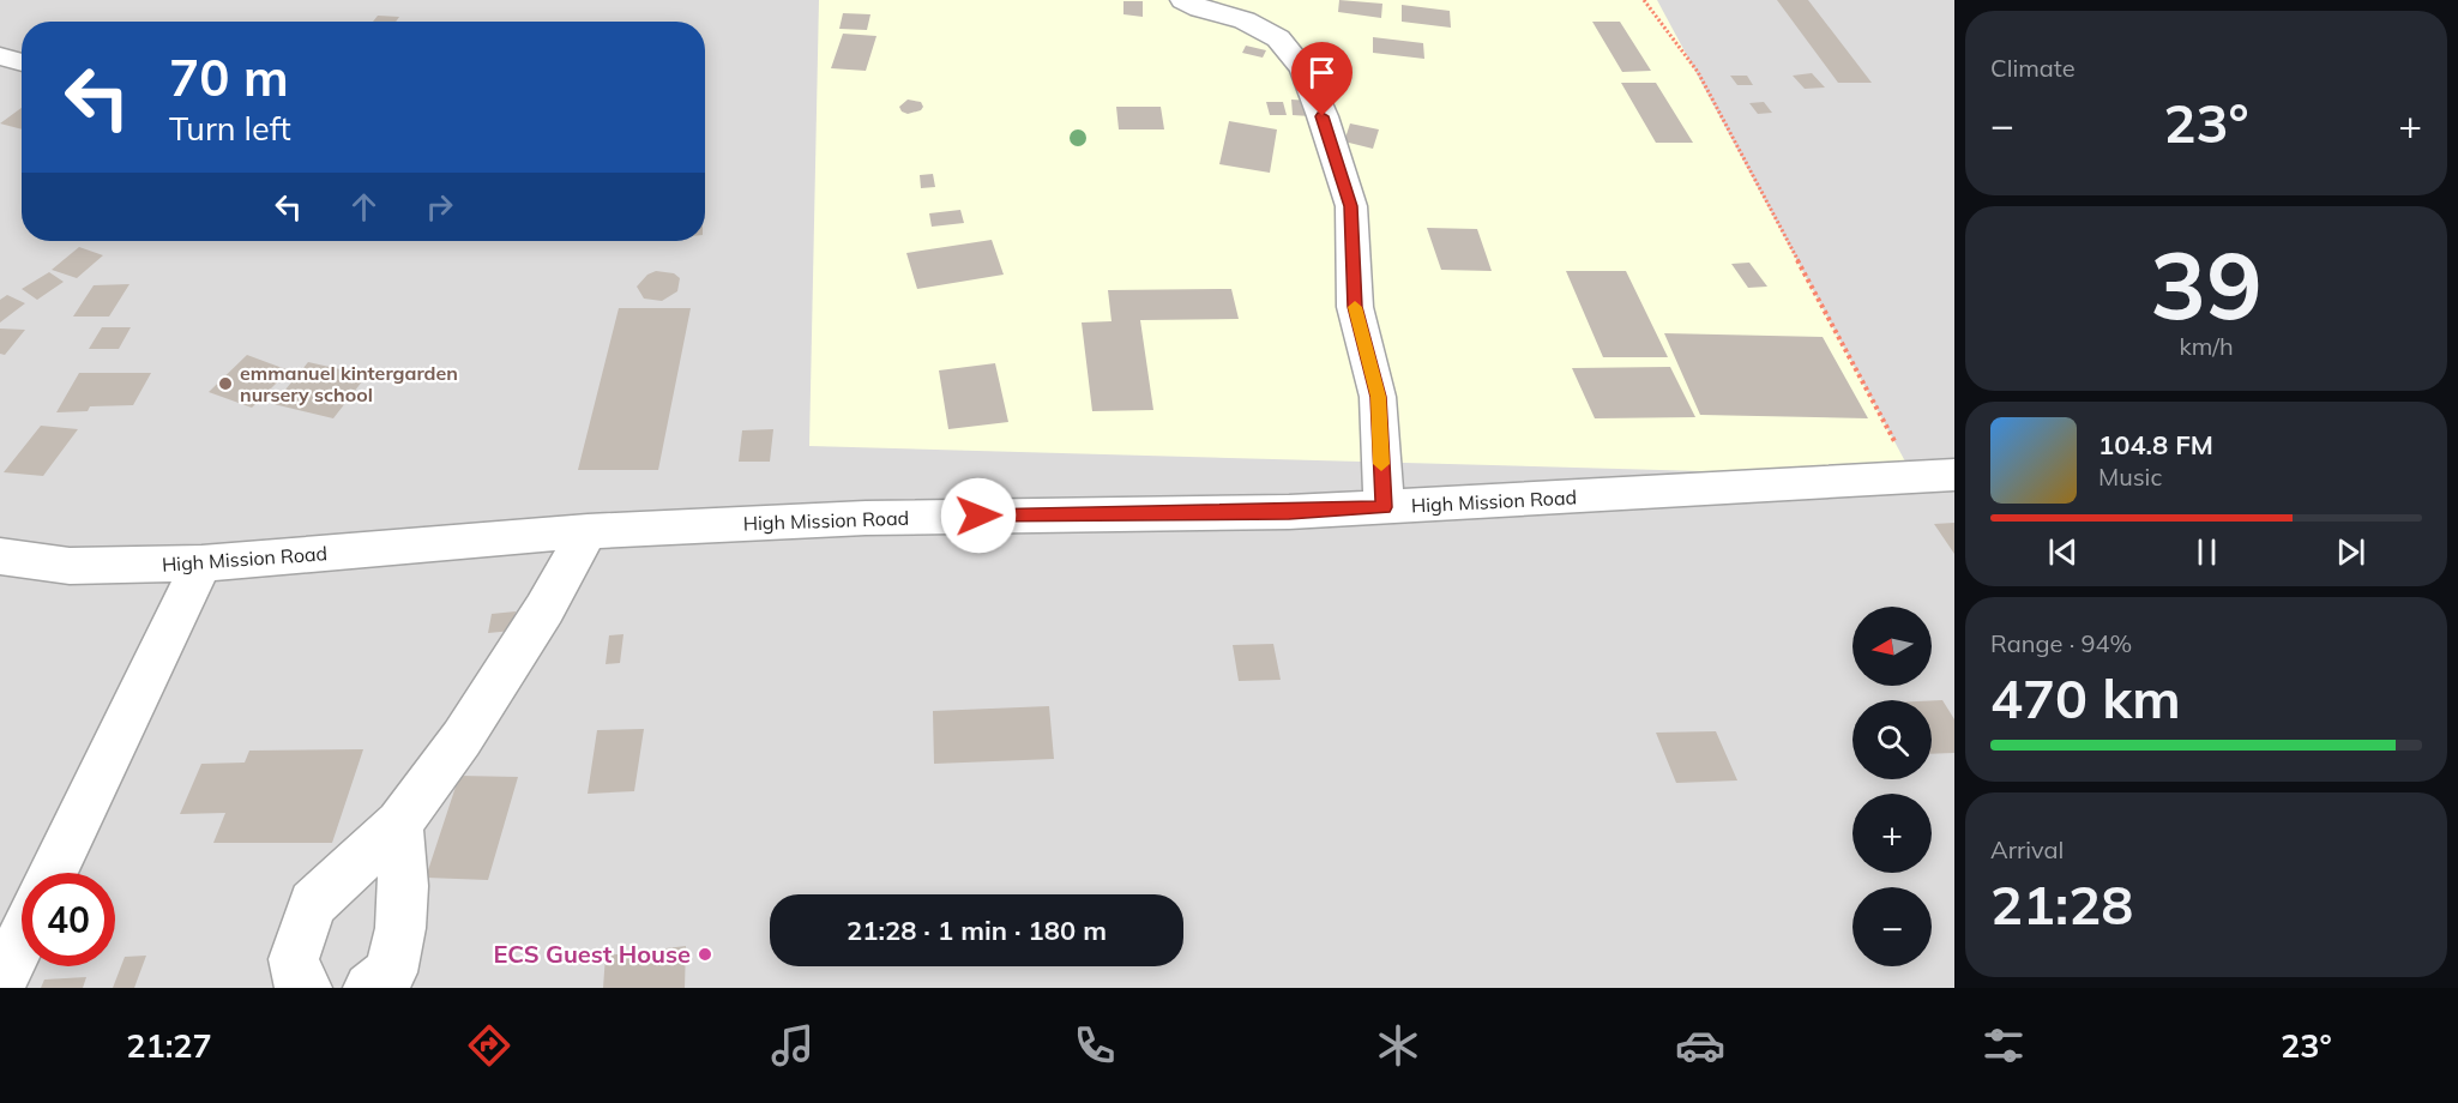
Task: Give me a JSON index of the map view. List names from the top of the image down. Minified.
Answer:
{"streets":{"street":["High Mission Road"]},"places":["emmanuel kintergarden nursery school","ECS Guest House"],"north":"left","page":{"tile":["Climate",["39","km/h"],["Range · 94%","470 km"],["Arrival","21:28"]],"turn":["70 m","Turn left"],"heat":["−","23°","+"],"song":["104.8 FM","Music"],"map_buttons":["+","−"],"limit":"40","trip":"21:28 · 1 min · 180 m","tabs":["21:27","23°"]}}
